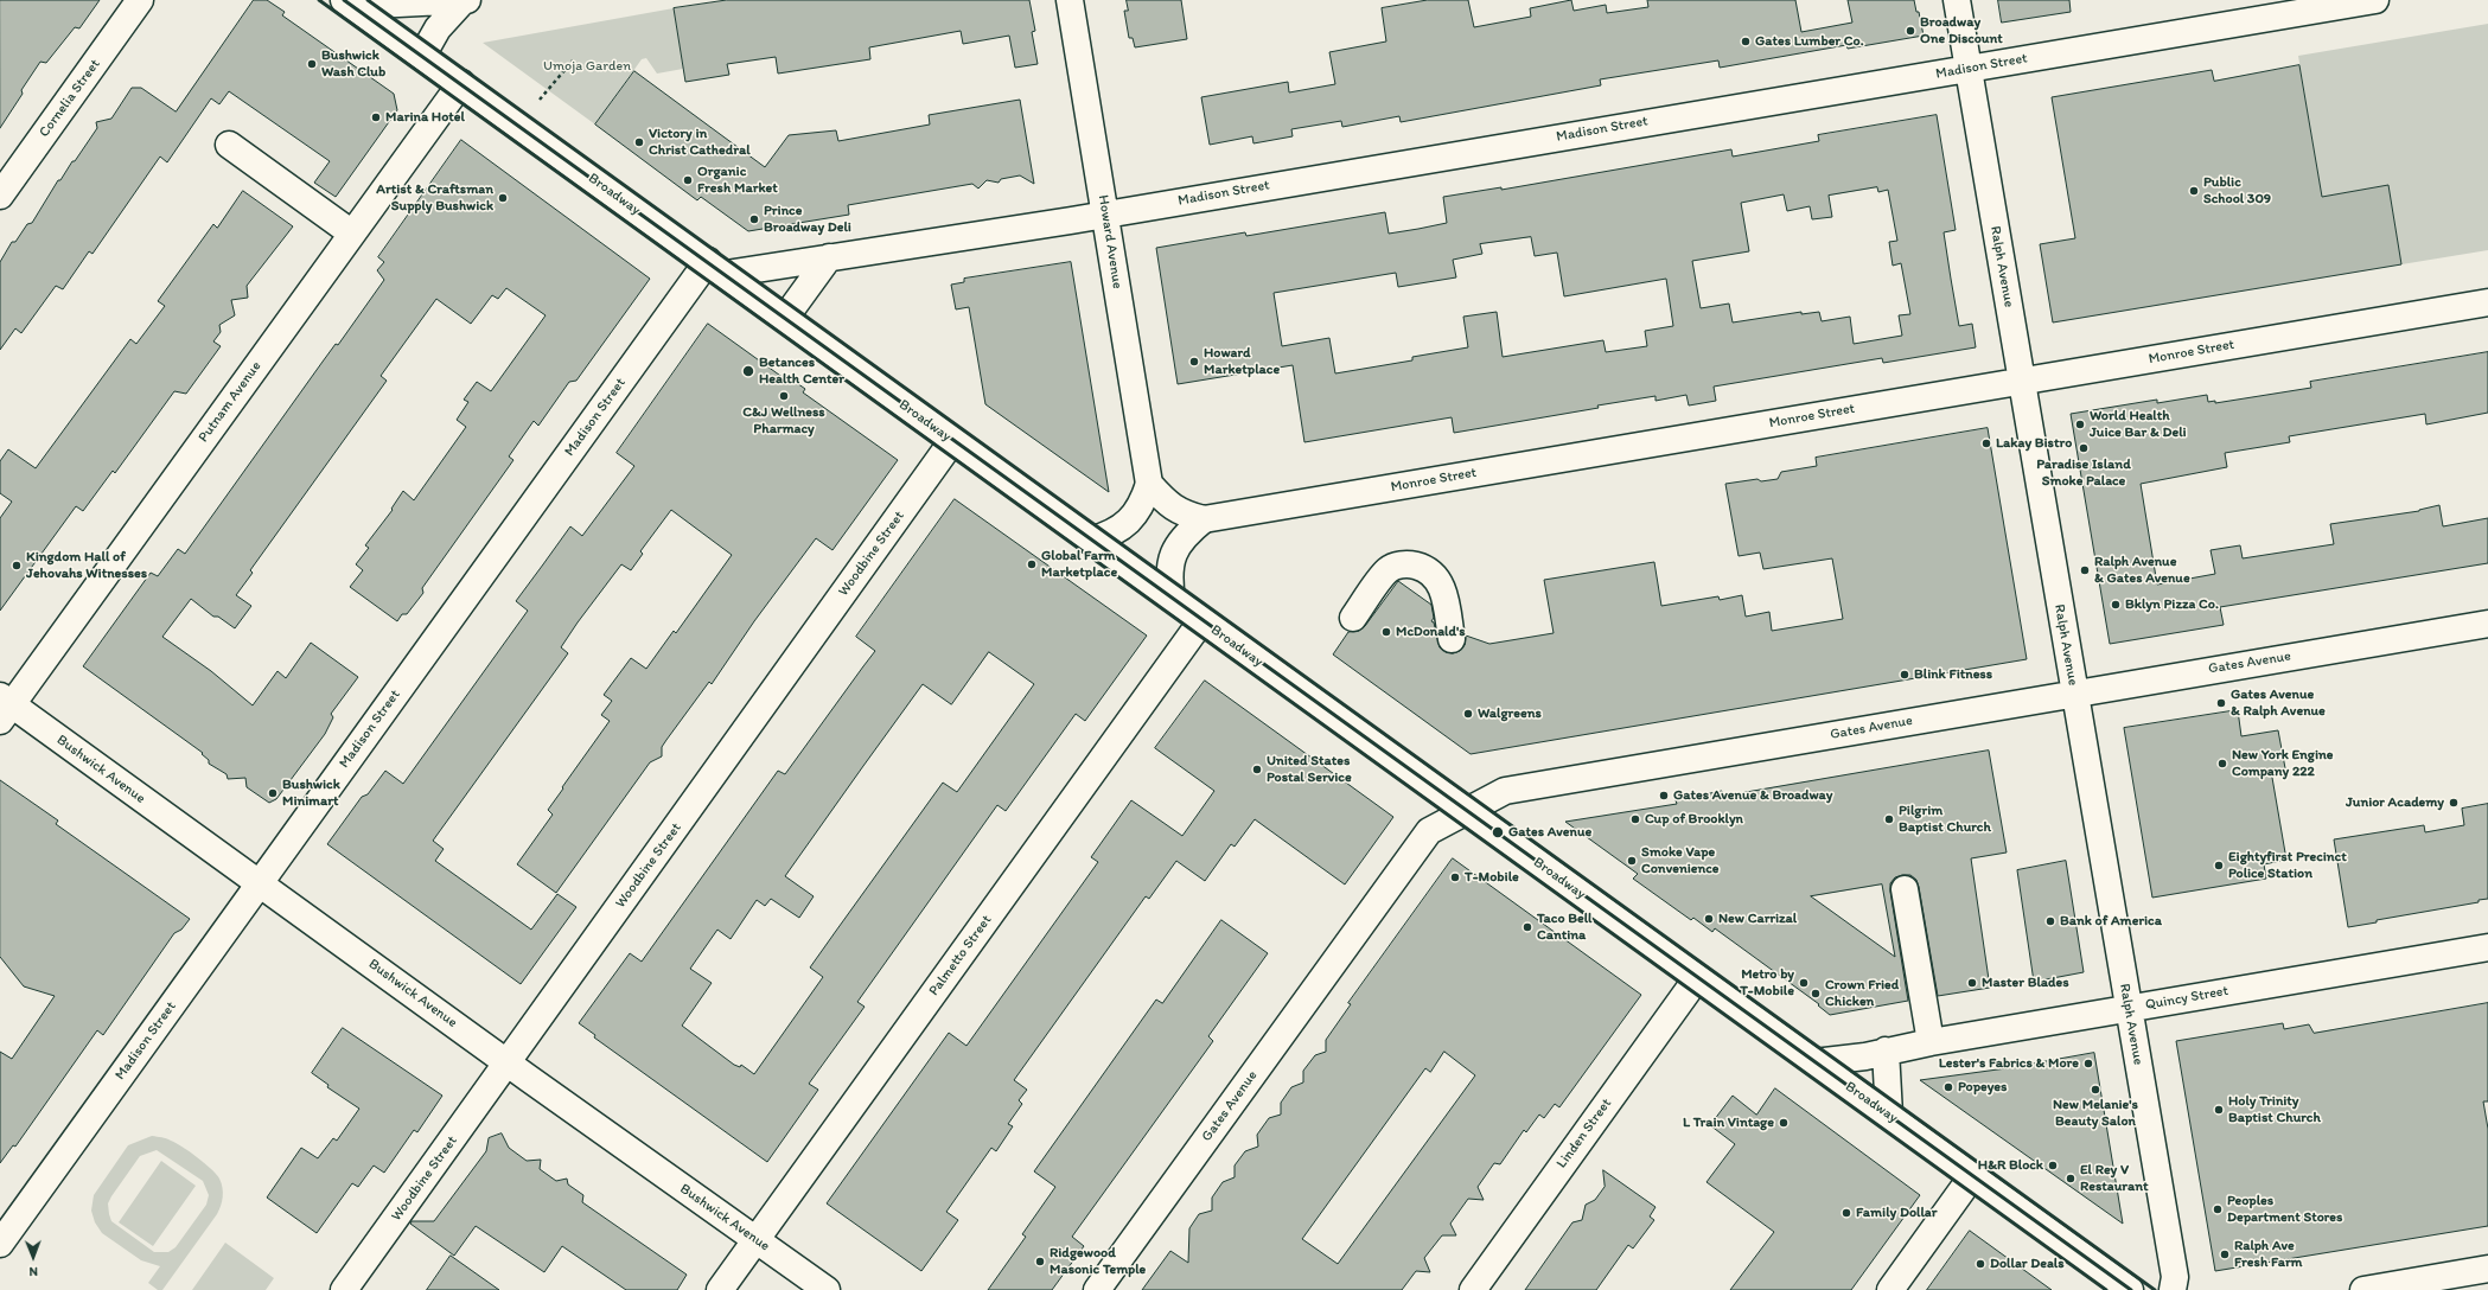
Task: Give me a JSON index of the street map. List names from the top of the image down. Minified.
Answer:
{"streets":{"street":["Madison Street","Cornelia Street","Broadway","Howard Avenue","Ralph Avenue","Monroe Street","Putnam Avenue","Woodbine Street","Gates Avenue","Bushwick Avenue","Palmetto Street","Quincy Street","Linden Street"]},"crossings":[["Madison Street","Broadway"],["Madison Street","Howard Avenue"],["Madison Street","Ralph Avenue"],["Madison Street","Bushwick Avenue"],["Broadway","Putnam Avenue"],["Broadway","Woodbine Street"],["Broadway","Gates Avenue"],["Broadway","Palmetto Street"],["Broadway","Quincy Street"],["Broadway","Linden Street"],["Howard Avenue","Monroe Street"],["Ralph Avenue","Monroe Street"],["Ralph Avenue","Gates Avenue"],["Ralph Avenue","Quincy Street"],["Putnam Avenue","Bushwick Avenue"],["Woodbine Street","Bushwick Avenue"],["Bushwick Avenue","Palmetto Street"]],"parks":["Umoja Garden"],"places":["Broadway One Discount","Gates Lumber Co.","Bushwick Wash Club","Marina Hotel","Victory in Christ Cathedral","Organic Fresh Market","Public School 309","Artist & Craftsman Supply Bushwick","Prince Broadway Deli","Howard Marketplace","Betances Health Center","C&J Wellness Pharmacy","World Health Juice Bar & Deli","Lakay Bistro","Paradise Island Smoke Palace","Global Farm Marketplace","Kingdom Hall of Jehovahs Witnesses","Ralph Avenue & Gates Avenue","Bklyn Pizza Co.","McDonald's","Blink Fitness","Gates Avenue & Ralph Avenue","Walgreens","New York Engine Company 222","United States Postal Service","Bushwick Minimart","Gates Avenue & Broadway","Junior Academy","Cup of Brooklyn","Pilgrim Baptist Church","Gates Avenue","Smoke Vape Convenience","Eightyfirst Precinct Police Station","T-Mobile","New Carrizal","Bank of America","Taco Bell Cantina","Metro by T-Mobile","Master Blades","Crown Fried Chicken","Lester's Fabrics & More","Popeyes","New Melanie's Beauty Salon","Holy Trinity Baptist Church","L Train Vintage","H&R Block","El Rey V Restaurant","Peoples Department Stores","Family Dollar","Ralph Ave Fresh Farm","Ridgewood Masonic Temple","Dollar Deals"],"north":"bottom"}
